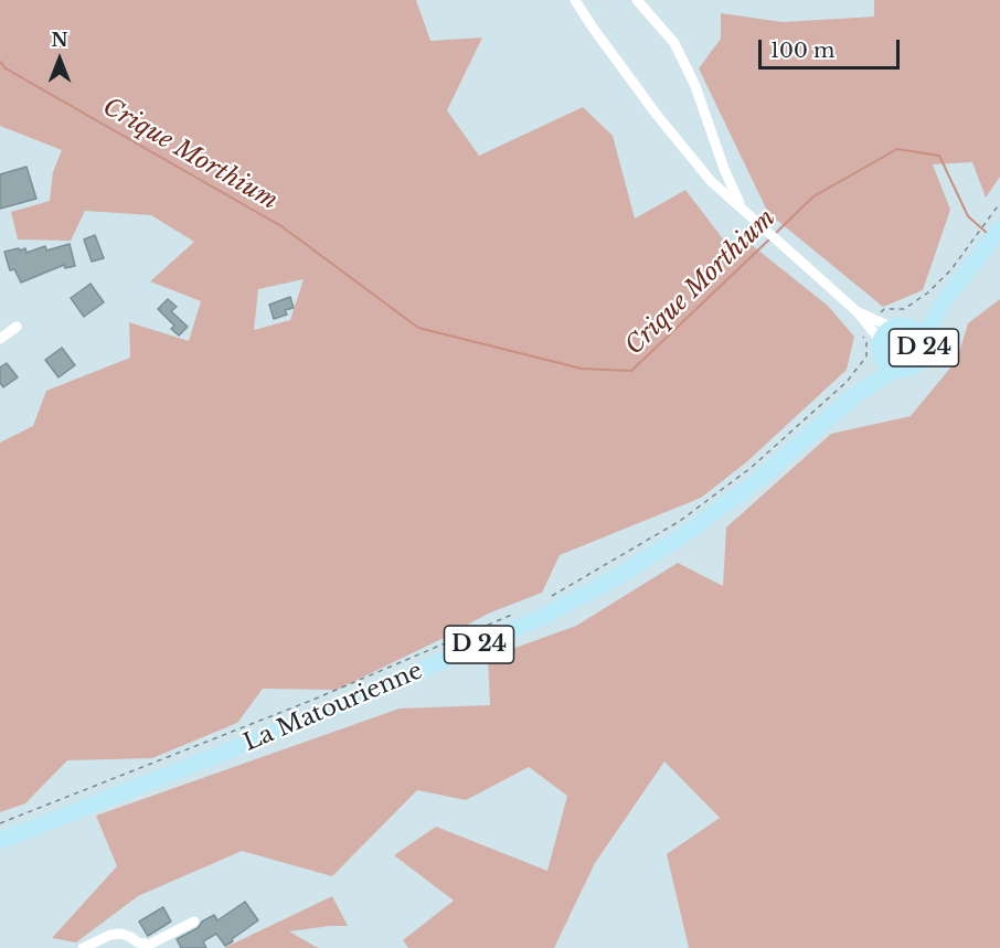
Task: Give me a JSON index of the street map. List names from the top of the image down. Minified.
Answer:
{"streets":{"main road":["D 24","La Matourienne"]},"crossings":[["D 24","La Matourienne"]],"water":["Crique Morthium"],"scale_bar":"100 m","north":"top"}
